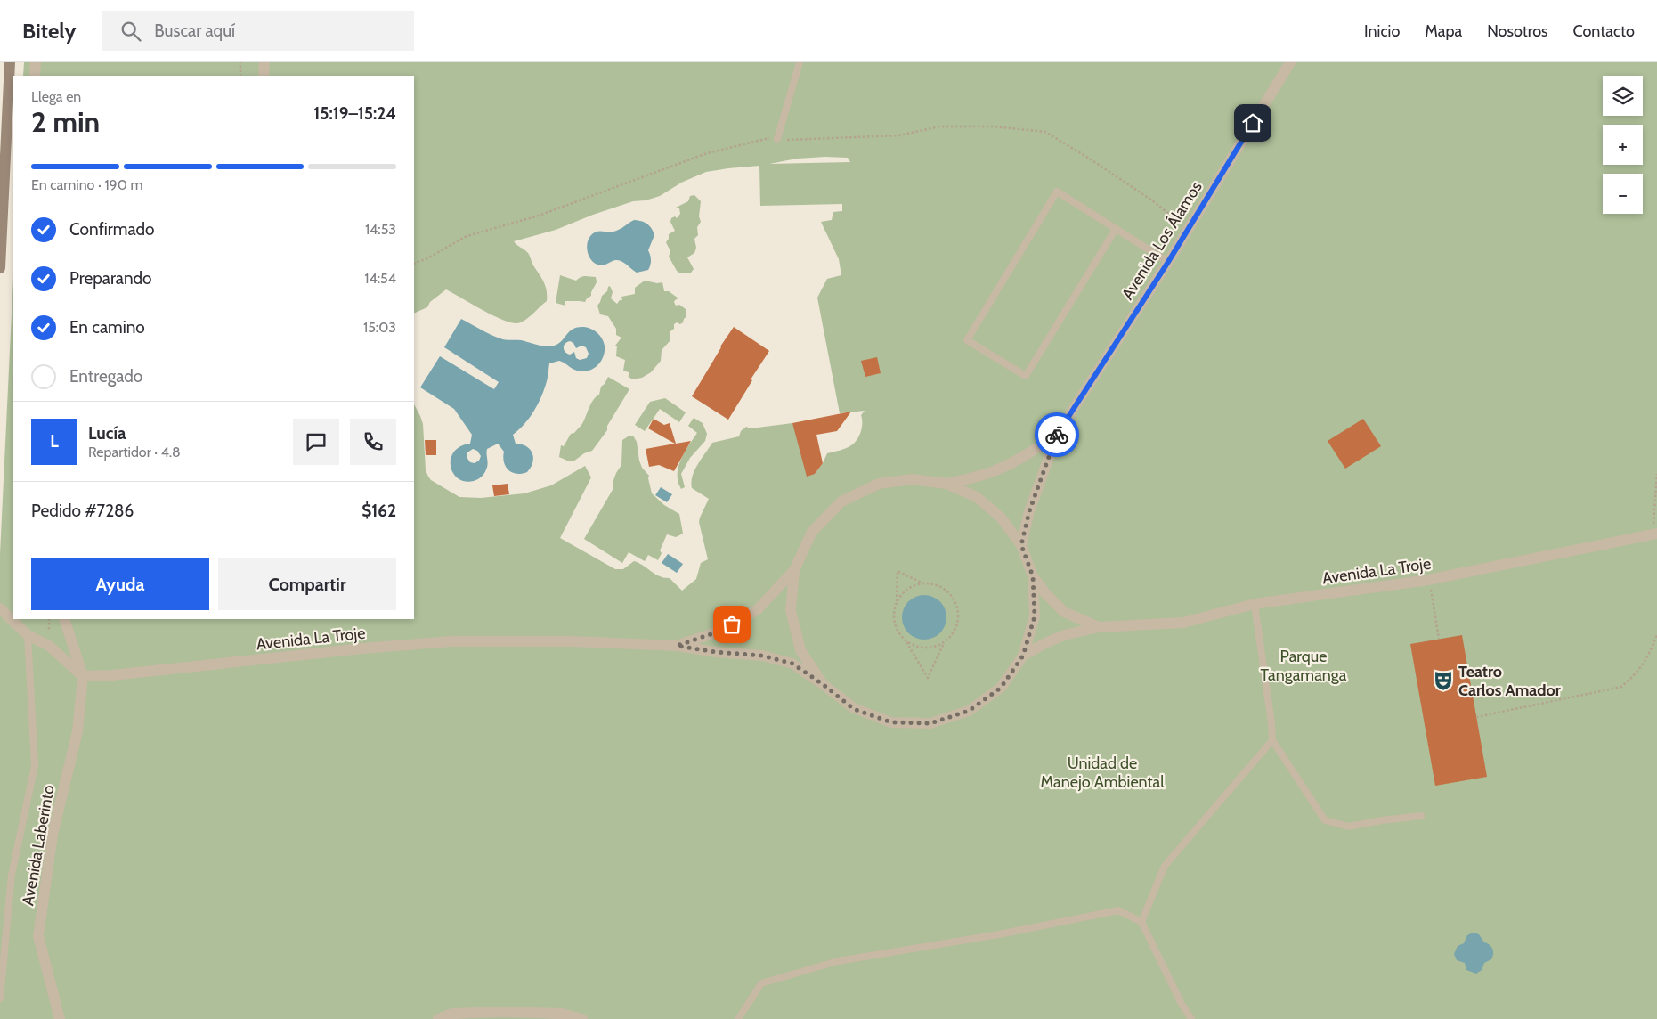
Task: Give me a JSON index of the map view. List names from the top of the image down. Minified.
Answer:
{"streets":{"street":["Avenida Los Álamos","Avenida La Troje","Avenida Laberinto"]},"crossings":[["Avenida La Troje","Avenida Laberinto"]],"parks":["Parque Tangamanga","Unidad de Manejo Ambiental"],"places":{"theatre":["Teatro Carlos Amador"]},"page":{"header":"Bitely","search":"Buscar aquí","nav":["Inicio","Mapa","Nosotros","Contacto"],"map_buttons":["+","−"],"heading":["2 min","Llega en","15:19–15:24"],"panel":["Lucía","Repartidor · 4.8","Pedido #7286","$162"],"bar":"En camino · 190 m","list":[["Confirmado","14:53"],["Preparando","14:54"],["En camino","15:03"],"Entregado"],"round":"L","buttons":["Ayuda","Compartir"]}}
